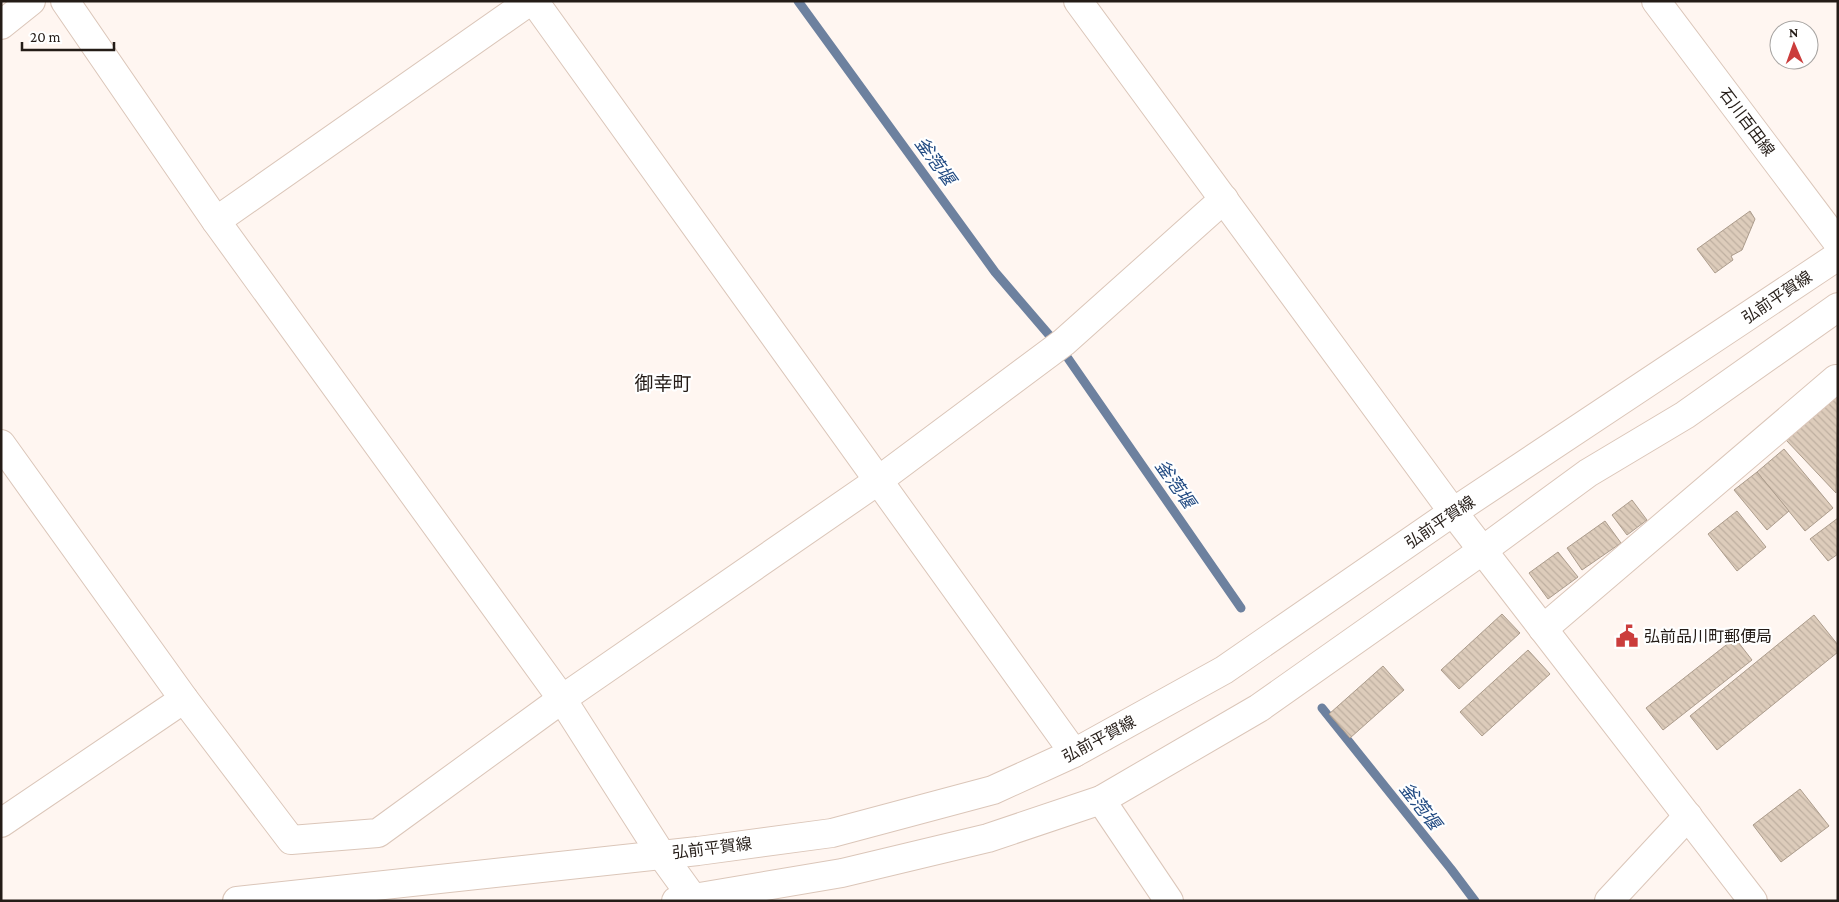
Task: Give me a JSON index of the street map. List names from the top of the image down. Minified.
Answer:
{"streets":{"street":["石川百田線","弘前平賀線"]},"districts":["御幸町"],"water":["釜萢堰"],"places":{"public building":["弘前品川町郵便局"]},"scale_bar":"20 m","north":"top"}
